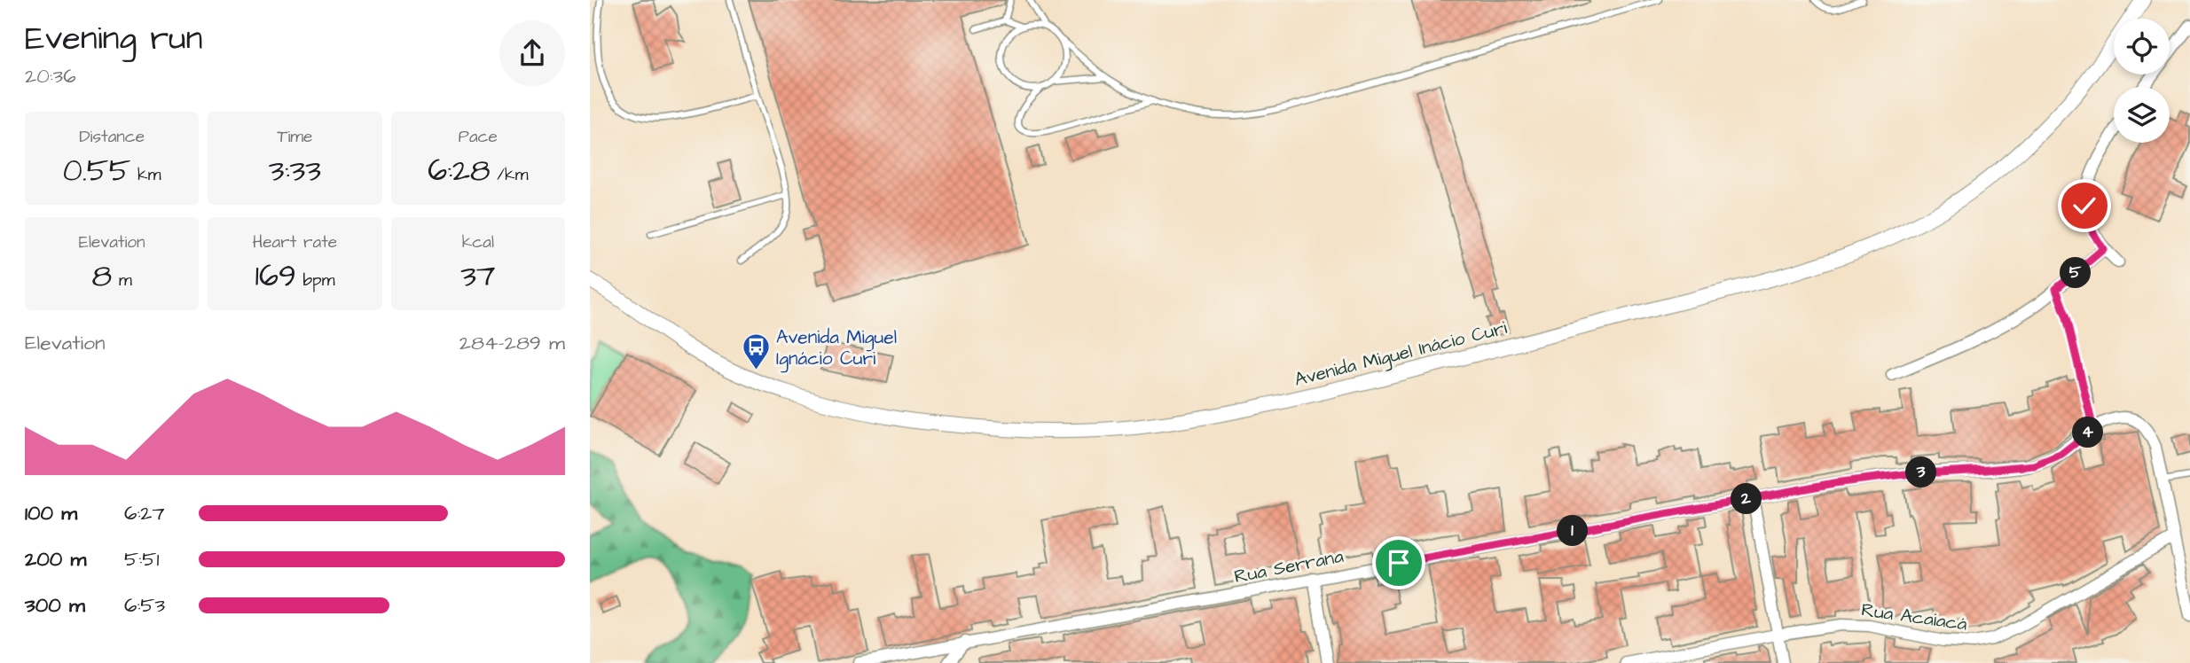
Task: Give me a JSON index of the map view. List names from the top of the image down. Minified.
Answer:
{"streets":{"street":["Avenida Miguel Inácio Curi","Rua Serrana","Rua Acaiacá"]},"crossings":[["Rua Serrana","Rua Acaiacá"]],"places":{"bus stop":["Avenida Miguel Ignácio Curi"]},"page":{"heading":["Evening run","20:36"],"stats":[["Distance","0.55 km"],["Time","3:33"],["Pace","6:28 /km"],["Elevation","8 m"],["Heart rate","169 bpm"],["kcal","37"]],"pins":["5","4","3","2","1"],"chart":["Elevation","284–289 m"],"list":[{"name":"100 m","note":"6:27"},{"name":"200 m","note":"5:51"},{"name":"300 m","note":"6:53"}]}}
